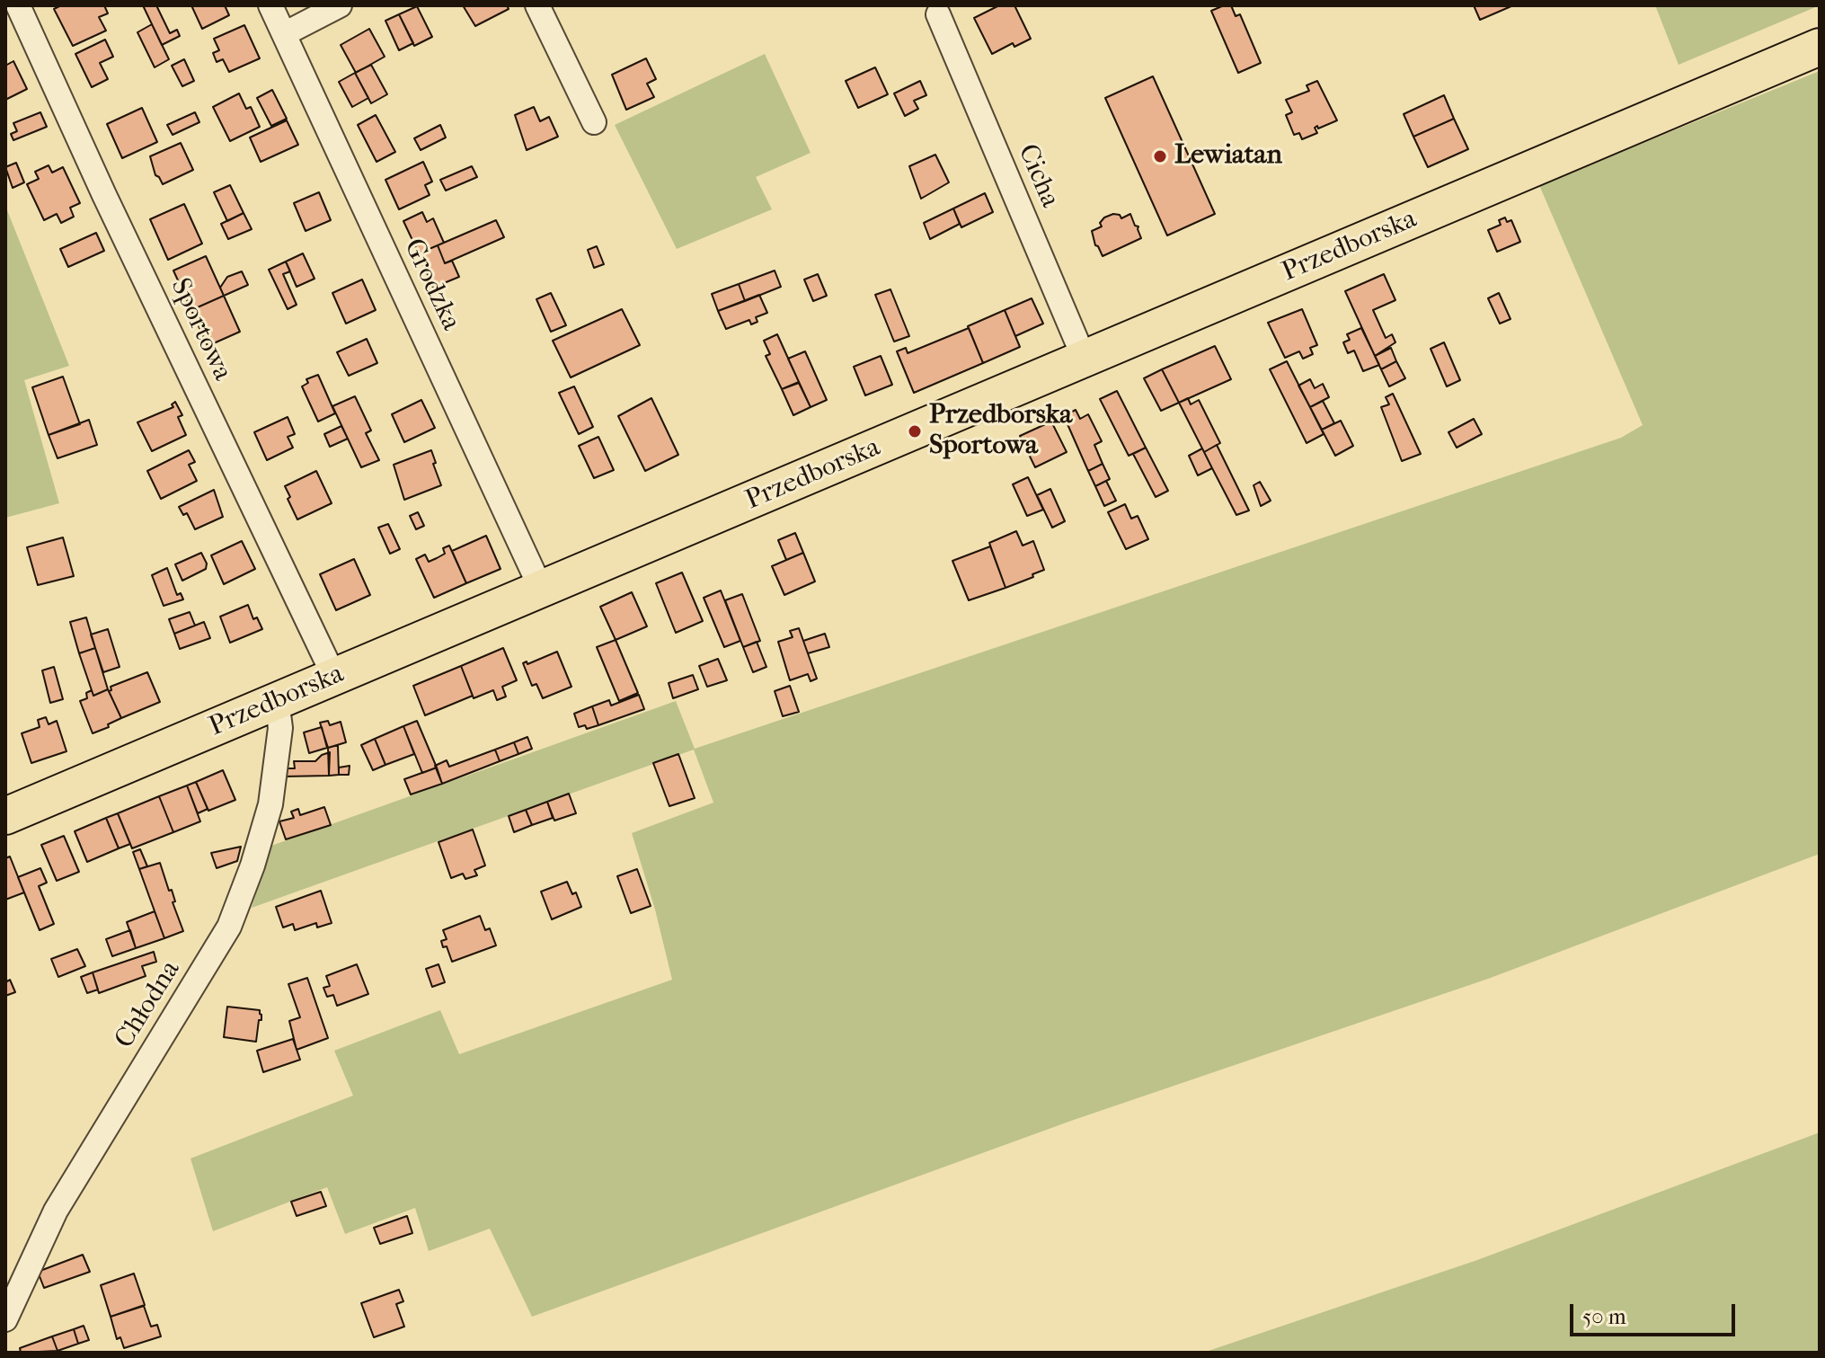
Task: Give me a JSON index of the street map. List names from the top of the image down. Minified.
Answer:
{"streets":{"main road":["Przedborska"],"street":["Cicha","Grodzka","Sportowa","Chłodna"]},"crossings":[["Cicha","Przedborska"],["Przedborska","Grodzka"],["Przedborska","Sportowa"],["Przedborska","Chłodna"]],"places":["Lewiatan","Przedborska Sportowa"],"scale_bar":"50 m"}
